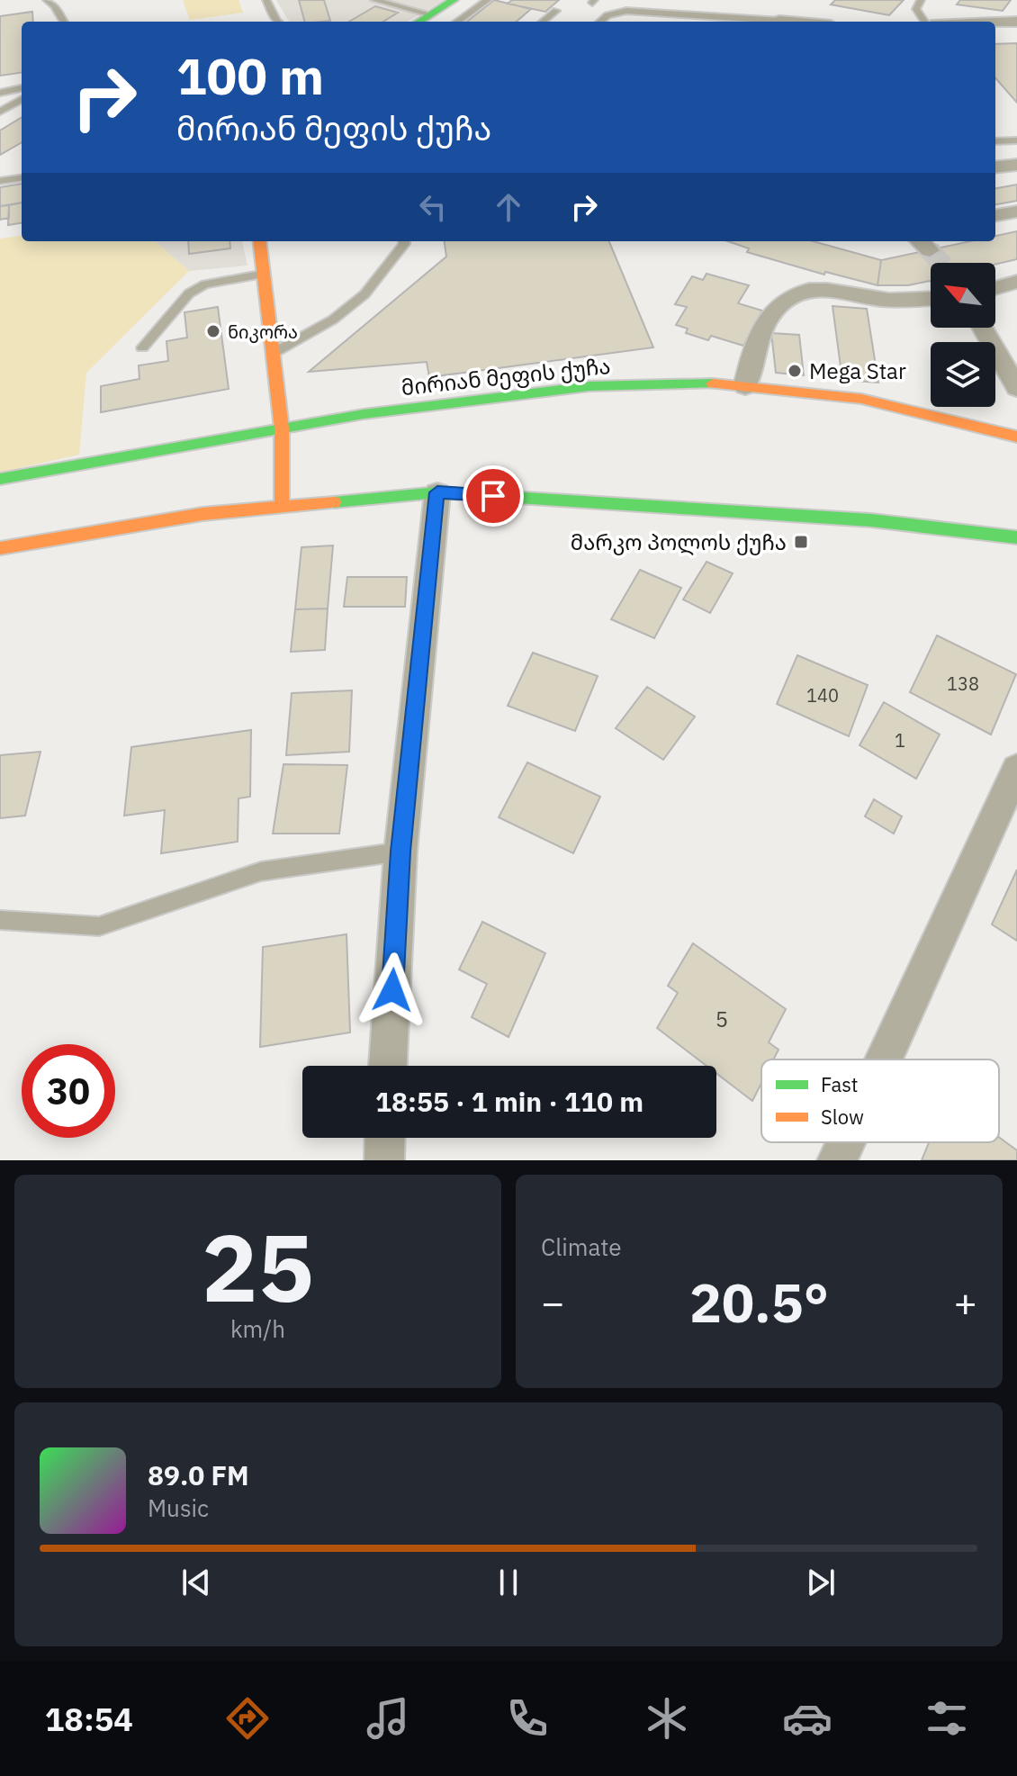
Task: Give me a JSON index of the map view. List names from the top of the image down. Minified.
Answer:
{"streets":{"street":["მირიან მეფის ქუჩა"]},"places":{"other":["ნიკორა","Mega Star"],"transit":["მარკო პოლოს ქუჩა"]},"house_numbers":["138","140","1","5"],"legend":["Fast","Slow"],"north":"top left","page":{"turn":["100 m","მირიან მეფის ქუჩა"],"limit":"30","trip":"18:55 · 1 min · 110 m","tile":[["25","km/h"],"Climate"],"heat":["−","20.5°","+"],"song":["89.0 FM","Music"],"tabs":"18:54"}}
